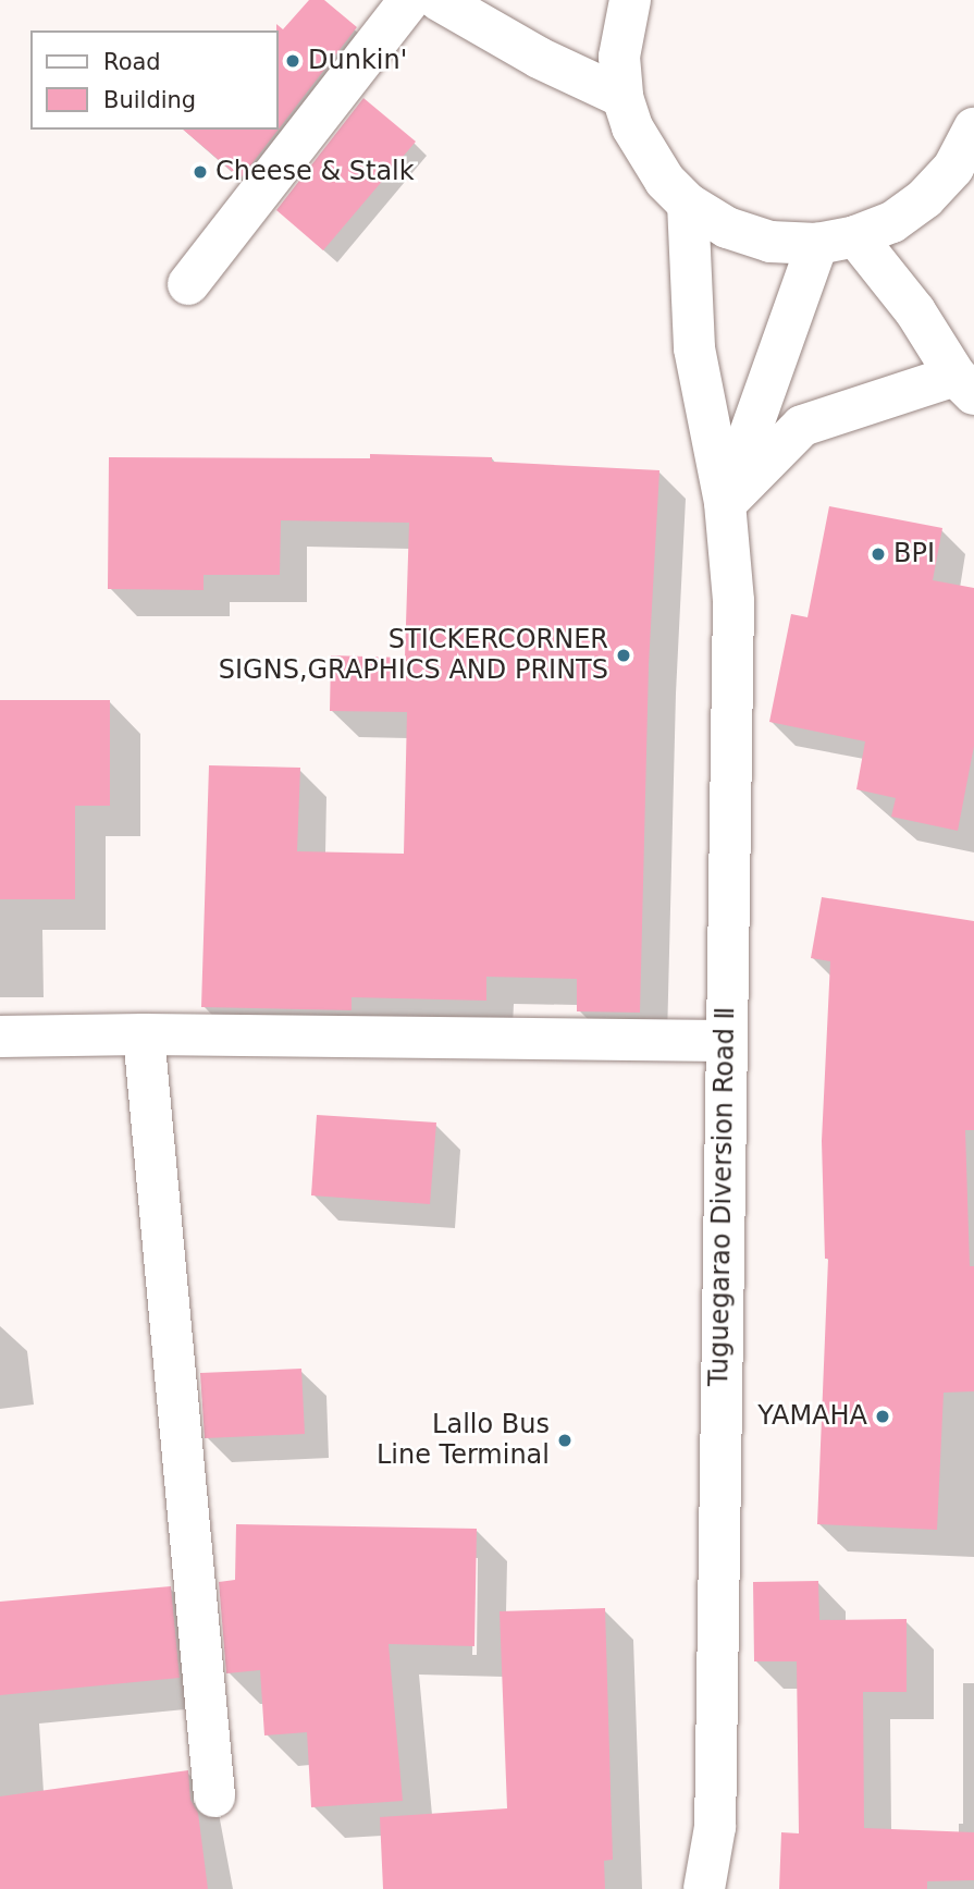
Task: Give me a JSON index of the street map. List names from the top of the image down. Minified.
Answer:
{"streets":{"main road":["Tuguegarao Diversion Road Ⅱ"]},"places":["Dunkin'","Cheese & Stalk","BPI","STICKERCORNER SIGNS,GRAPHICS AND PRINTS","YAMAHA","Lallo Bus Line Terminal"],"legend":["Road","Building"]}
